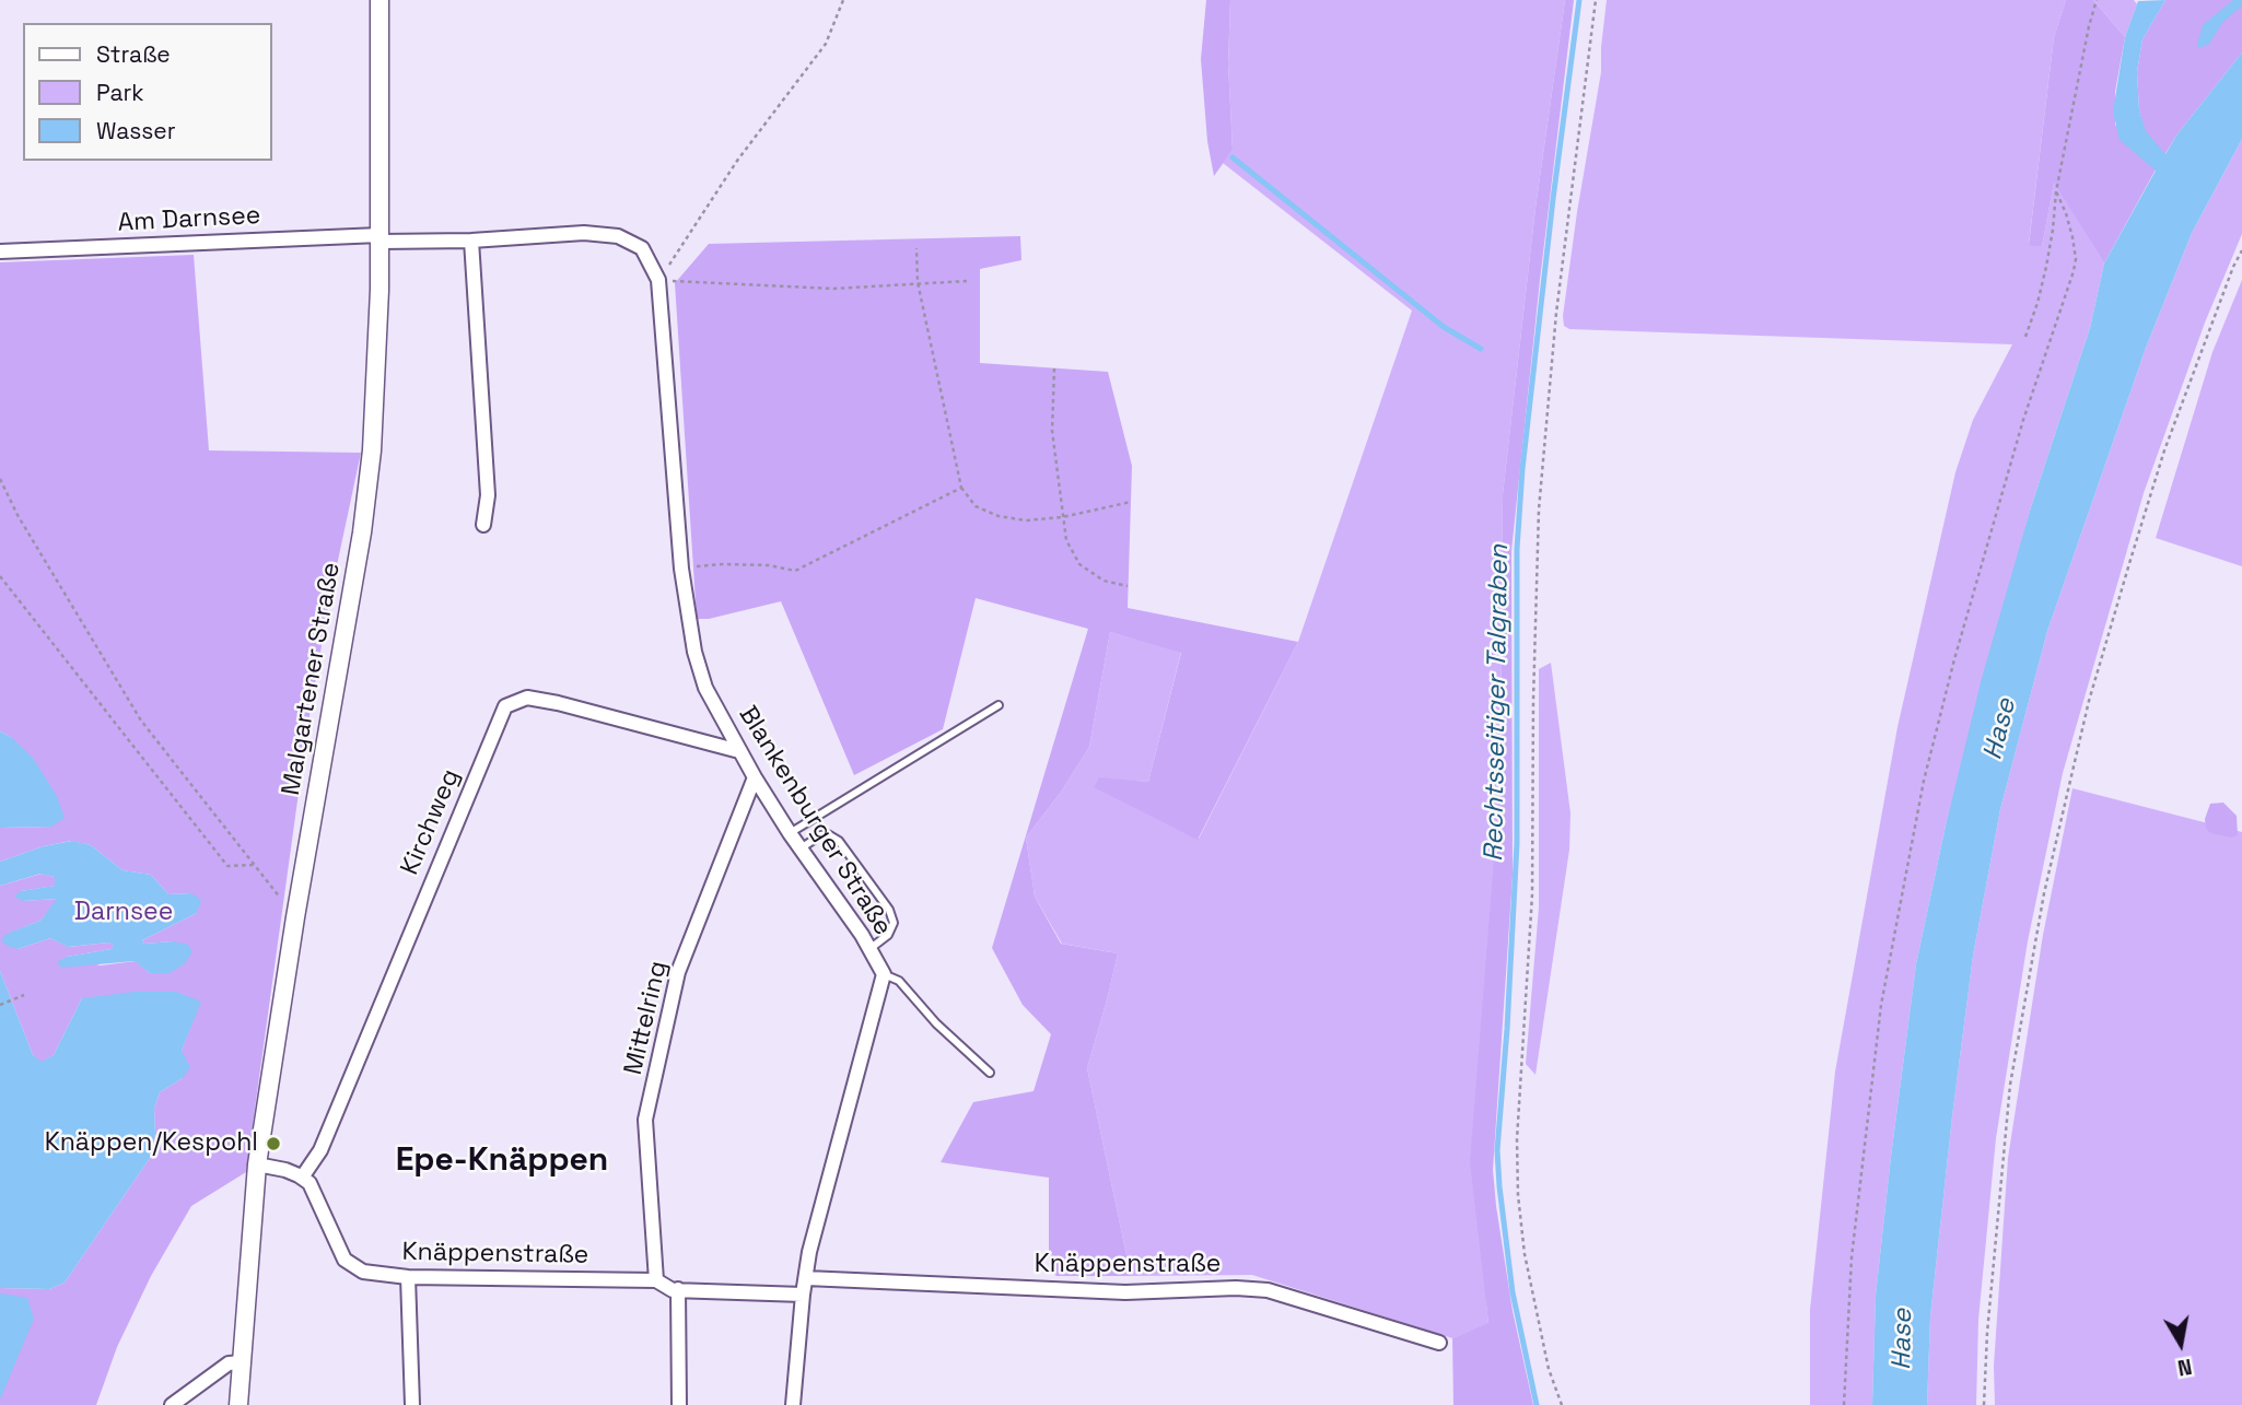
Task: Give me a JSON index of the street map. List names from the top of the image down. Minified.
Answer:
{"streets":{"street":["Am Darnsee","Malgartener Straße","Blankenburger Straße","Kirchweg","Mittelring","Knäppenstraße"]},"crossings":[["Am Darnsee","Malgartener Straße"],["Am Darnsee","Blankenburger Straße"],["Malgartener Straße","Blankenburger Straße"],["Blankenburger Straße","Kirchweg"],["Blankenburger Straße","Mittelring"],["Blankenburger Straße","Knäppenstraße"],["Kirchweg","Knäppenstraße"],["Mittelring","Knäppenstraße"]],"districts":["Epe-Knäppen"],"water":["Rechtsseitiger Talgraben","Hase"],"parks":["Darnsee"],"places":["Knäppen/Kespohl"],"legend":["Straße","Park","Wasser"],"north":"bottom"}
